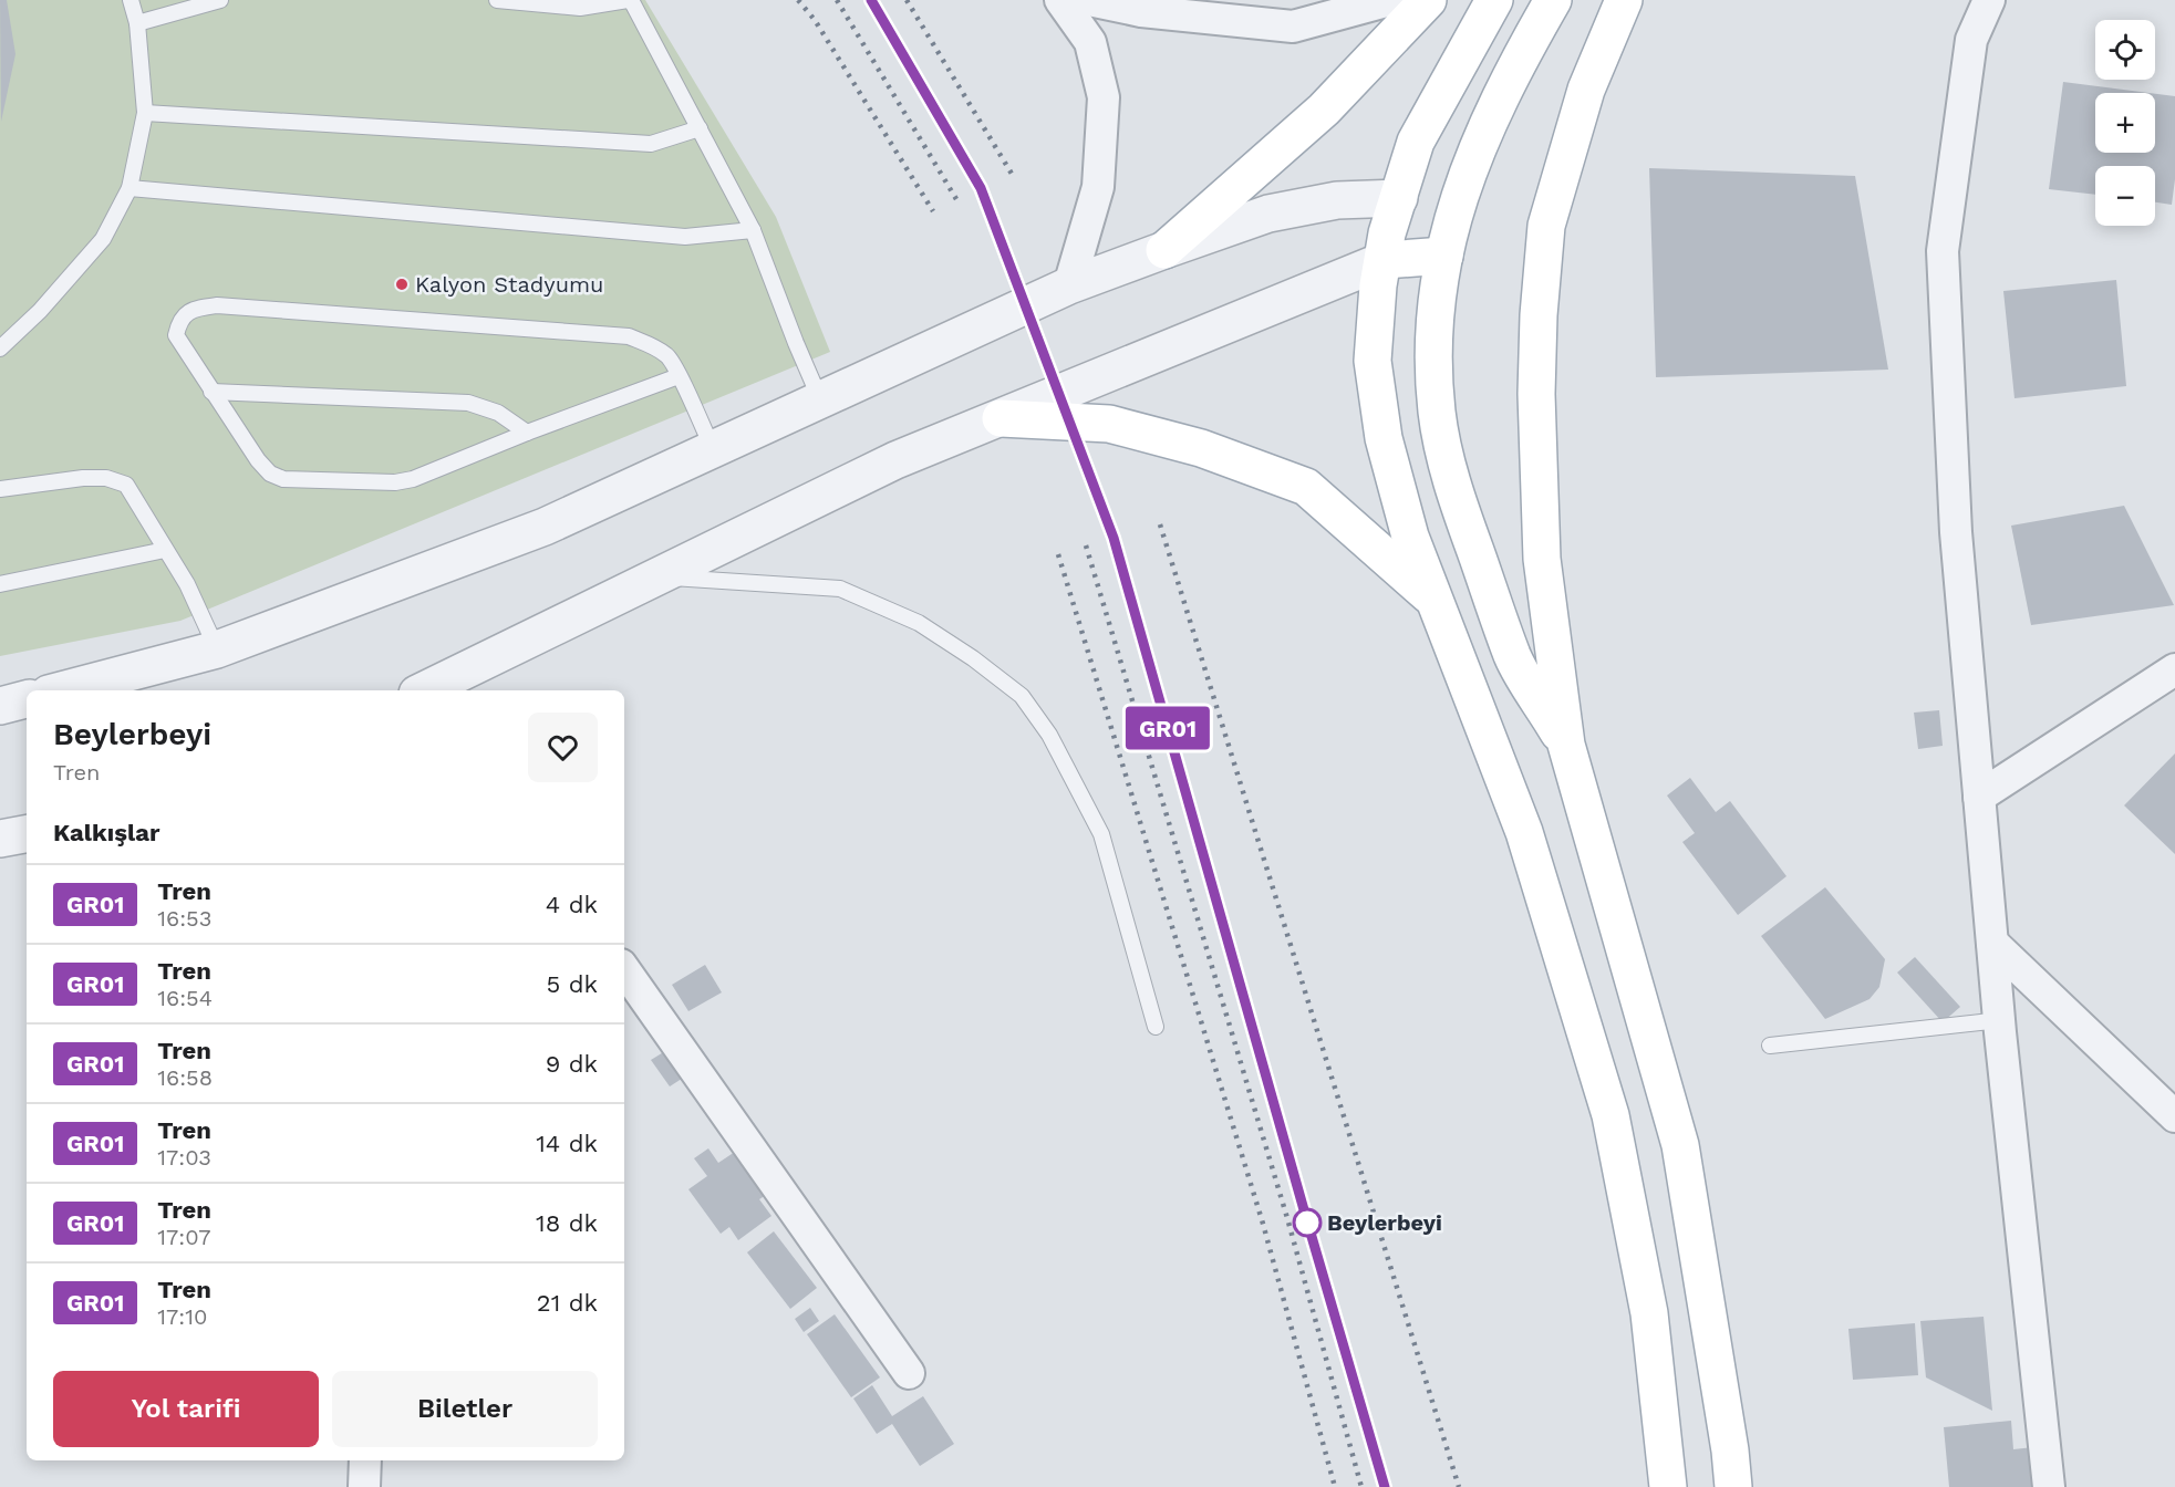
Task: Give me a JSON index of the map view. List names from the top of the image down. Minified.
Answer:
{"places":["Kalyon Stadyumu","Beylerbeyi"],"page":{"on_map":"GR01","map_buttons":["+","−"],"heading":[["Beylerbeyi","Tren"],"Kalkışlar"],"list":[{"mark":"GR01","name":"Tren","note":"16:53","value":"4 dk"},{"mark":"GR01","name":"Tren","note":"16:54","value":"5 dk"},{"mark":"GR01","name":"Tren","note":"16:58","value":"9 dk"},{"mark":"GR01","name":"Tren","note":"17:03","value":"14 dk"},{"mark":"GR01","name":"Tren","note":"17:07","value":"18 dk"},{"mark":"GR01","name":"Tren","note":"17:10","value":"21 dk"}],"buttons":["Yol tarifi","Biletler"]}}
